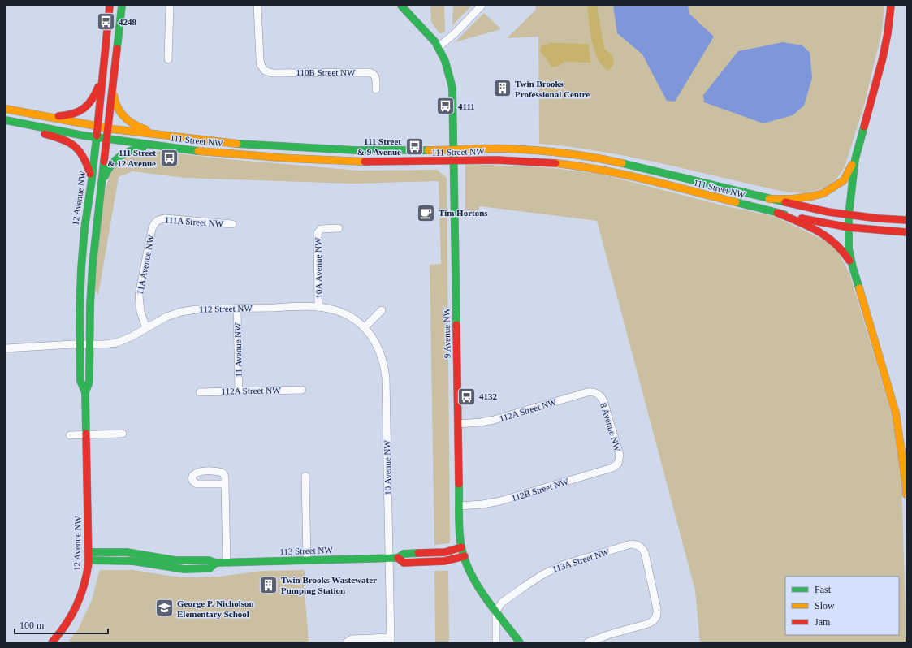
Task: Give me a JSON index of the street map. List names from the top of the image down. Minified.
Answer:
{"streets":{"main road":["111 Street NW","12 Avenue NW","9 Avenue NW","113 Street NW"],"street":["110B Street NW","111A Street NW","11A Avenue NW","10A Avenue NW","112 Street NW","11 Avenue NW","112A Street NW","8 Avenue NW","10 Avenue NW","112B Street NW","113A Street NW"]},"crossings":[["111 Street NW","12 Avenue NW"],["111 Street NW","9 Avenue NW"],["12 Avenue NW","112 Street NW"],["12 Avenue NW","113 Street NW"],["111A Street NW","11A Avenue NW"],["11A Avenue NW","112 Street NW"],["10A Avenue NW","112 Street NW"],["112 Street NW","11 Avenue NW"],["112 Street NW","10 Avenue NW"],["9 Avenue NW","112A Street NW"],["9 Avenue NW","112B Street NW"],["9 Avenue NW","113 Street NW"],["9 Avenue NW","113A Street NW"],["11 Avenue NW","112A Street NW"],["112A Street NW","8 Avenue NW"],["8 Avenue NW","112B Street NW"],["10 Avenue NW","113 Street NW"]],"places":{"bus stop":["4248","4111","111 Street & 9 Avenue","111 Street & 12 Avenue","4132"],"building":["Twin Brooks Professional Centre","Twin Brooks Wastewater Pumping Station"],"cafe":["Tim Hortons"],"school or university":["George P. Nicholson Elementary School"]},"legend":["Fast","Slow","Jam"],"scale_bar":"100 m"}
